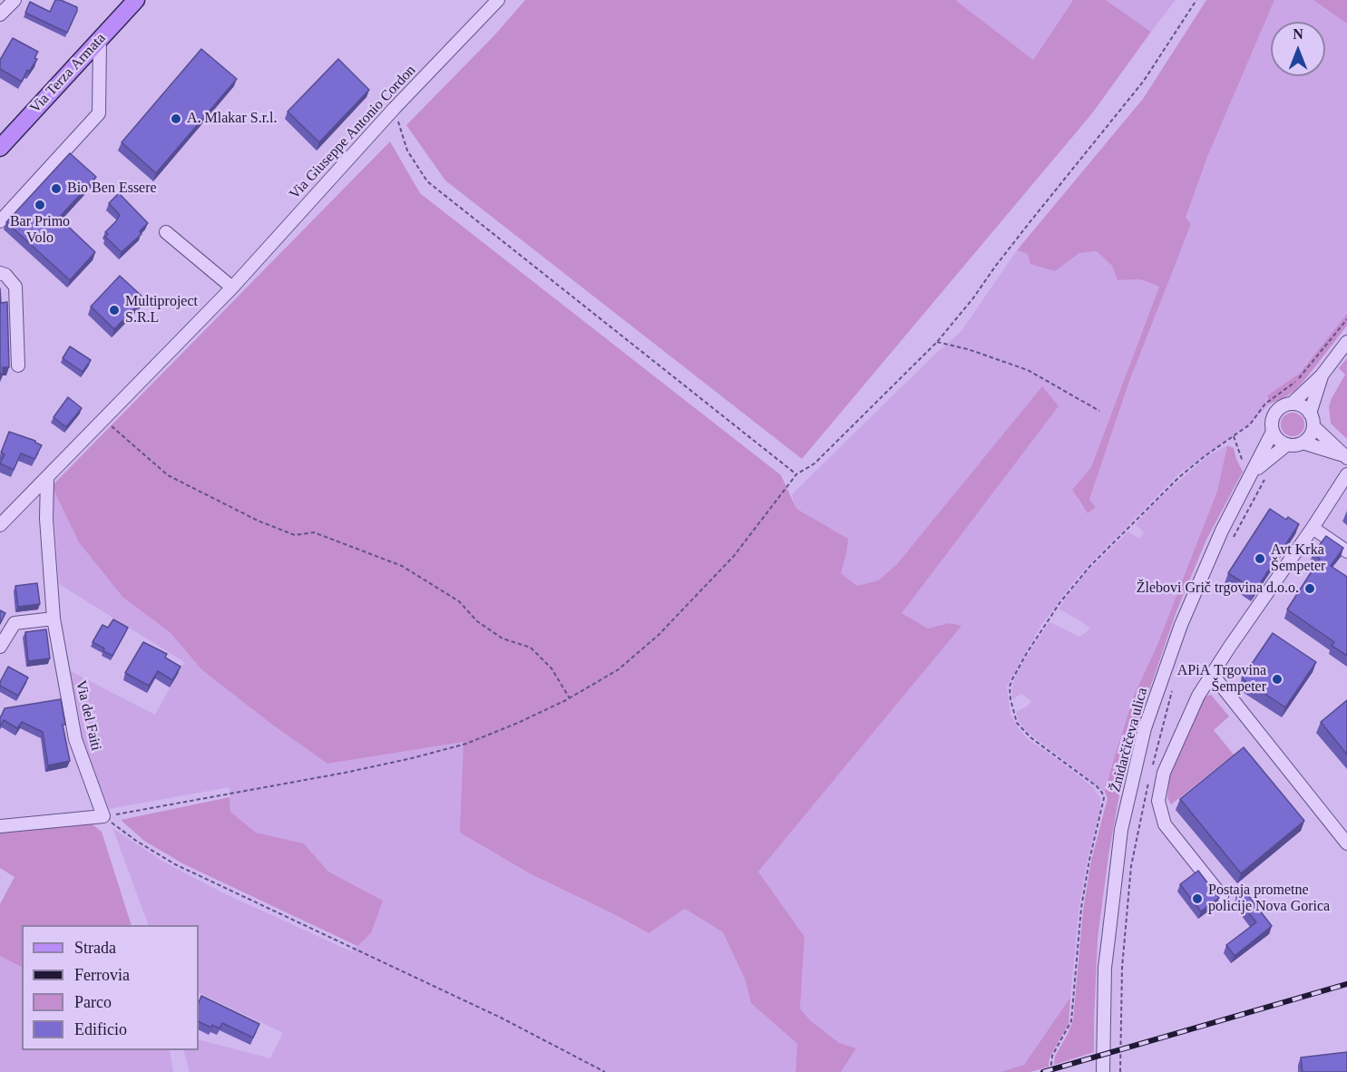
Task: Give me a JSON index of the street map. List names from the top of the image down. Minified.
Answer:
{"streets":{"main road":["Via Terza Armata"],"street":["Via Giuseppe Antonio Cordon","Via del Faiti","Žnidarčičeva ulica"]},"crossings":[["Via Giuseppe Antonio Cordon","Via del Faiti"]],"places":["A. Mlakar S.r.l.","Bio Ben Essere","Bar Primo Volo","Multiproject S.R.L","Avt Krka Šempeter","Žlebovi Grič trgovina d.o.o.","APiA Trgovina Šempeter","Postaja prometne policije Nova Gorica"],"legend":["Strada","Ferrovia","Parco","Edificio"],"north":"top"}
